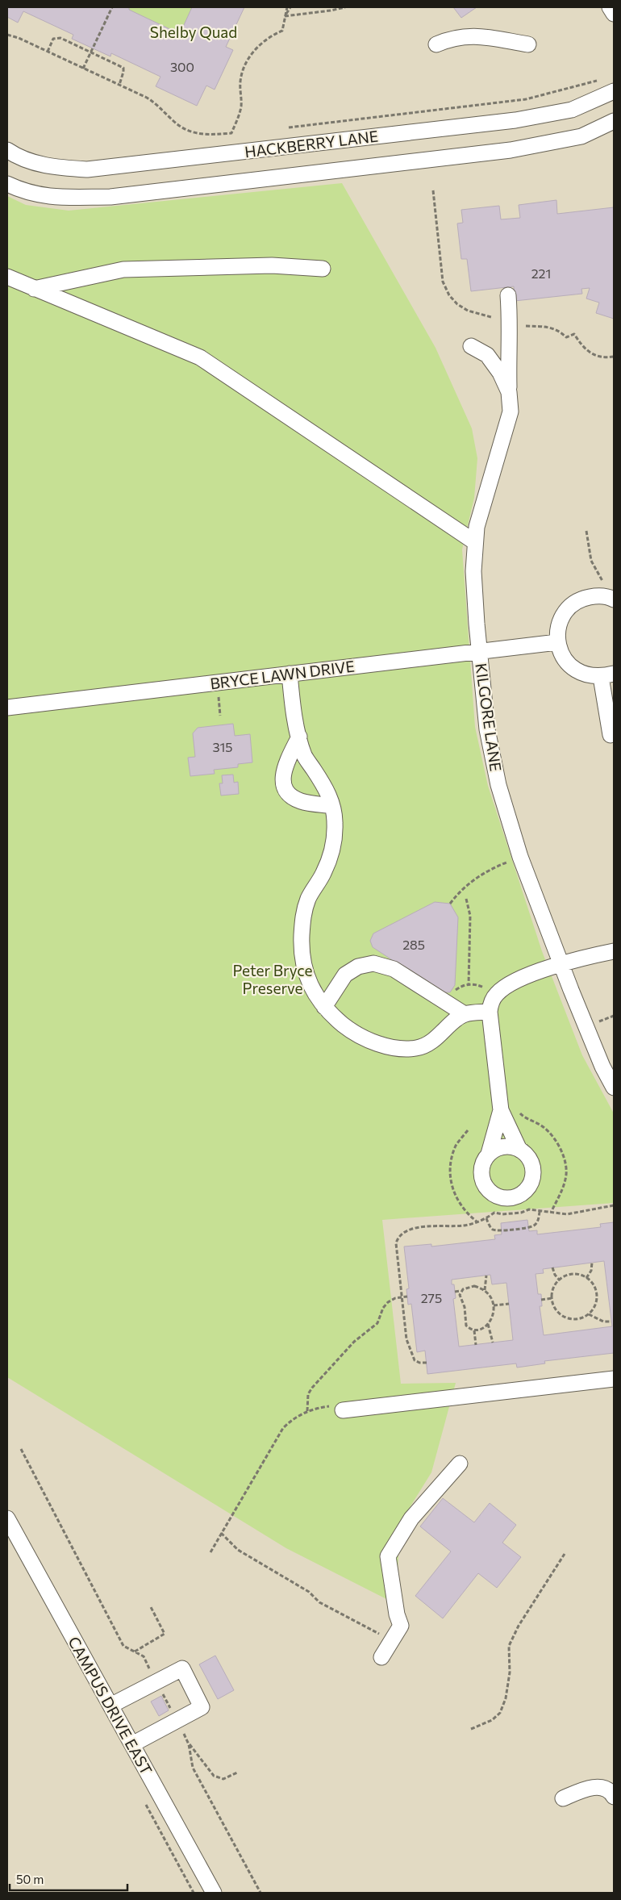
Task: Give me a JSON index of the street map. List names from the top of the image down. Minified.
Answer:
{"streets":{"street":["HACKBERRY LANE","BRYCE LAWN DRIVE","KILGORE LANE","CAMPUS DRIVE EAST"]},"crossings":[["BRYCE LAWN DRIVE","KILGORE LANE"]],"parks":["Shelby Quad","Peter Bryce Preserve"],"house_numbers":["300","221","315","285","275"],"scale_bar":"50 m"}
